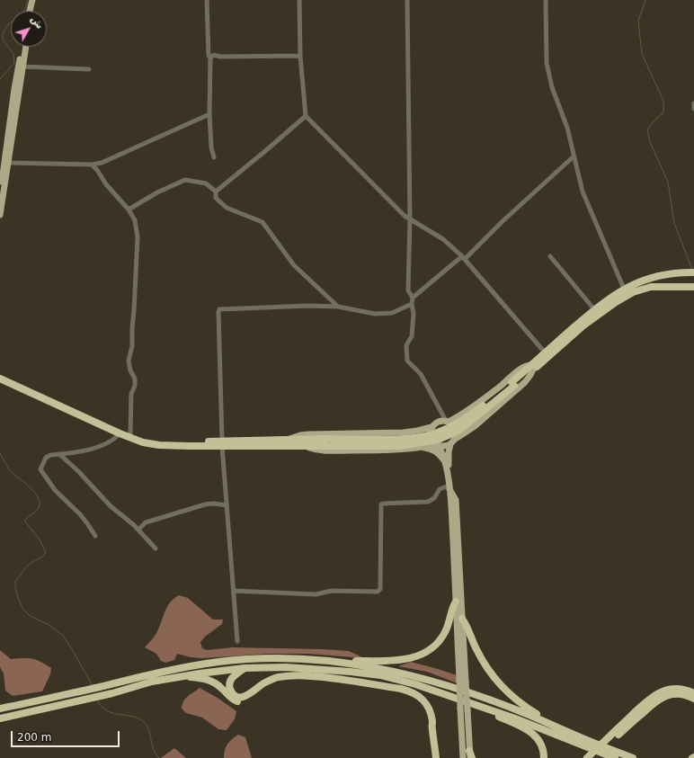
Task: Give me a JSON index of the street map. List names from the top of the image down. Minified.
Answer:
{"scale_bar":"200 m","north":"top right"}
